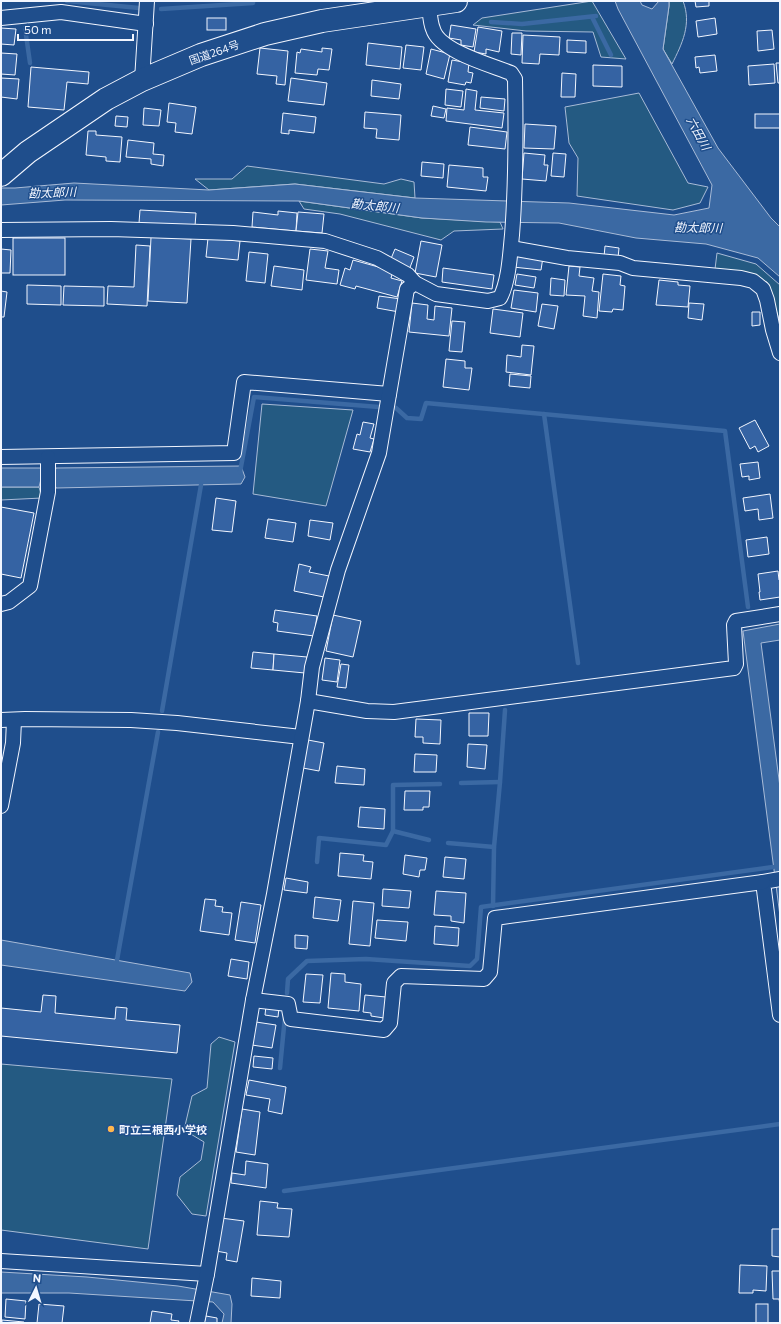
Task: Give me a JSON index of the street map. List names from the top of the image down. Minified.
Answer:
{"streets":{"highway":["国道264号"]},"water":["六田川","勘太郎川"],"places":["町立三根西小学校"],"scale_bar":"50 m","north":"top"}
